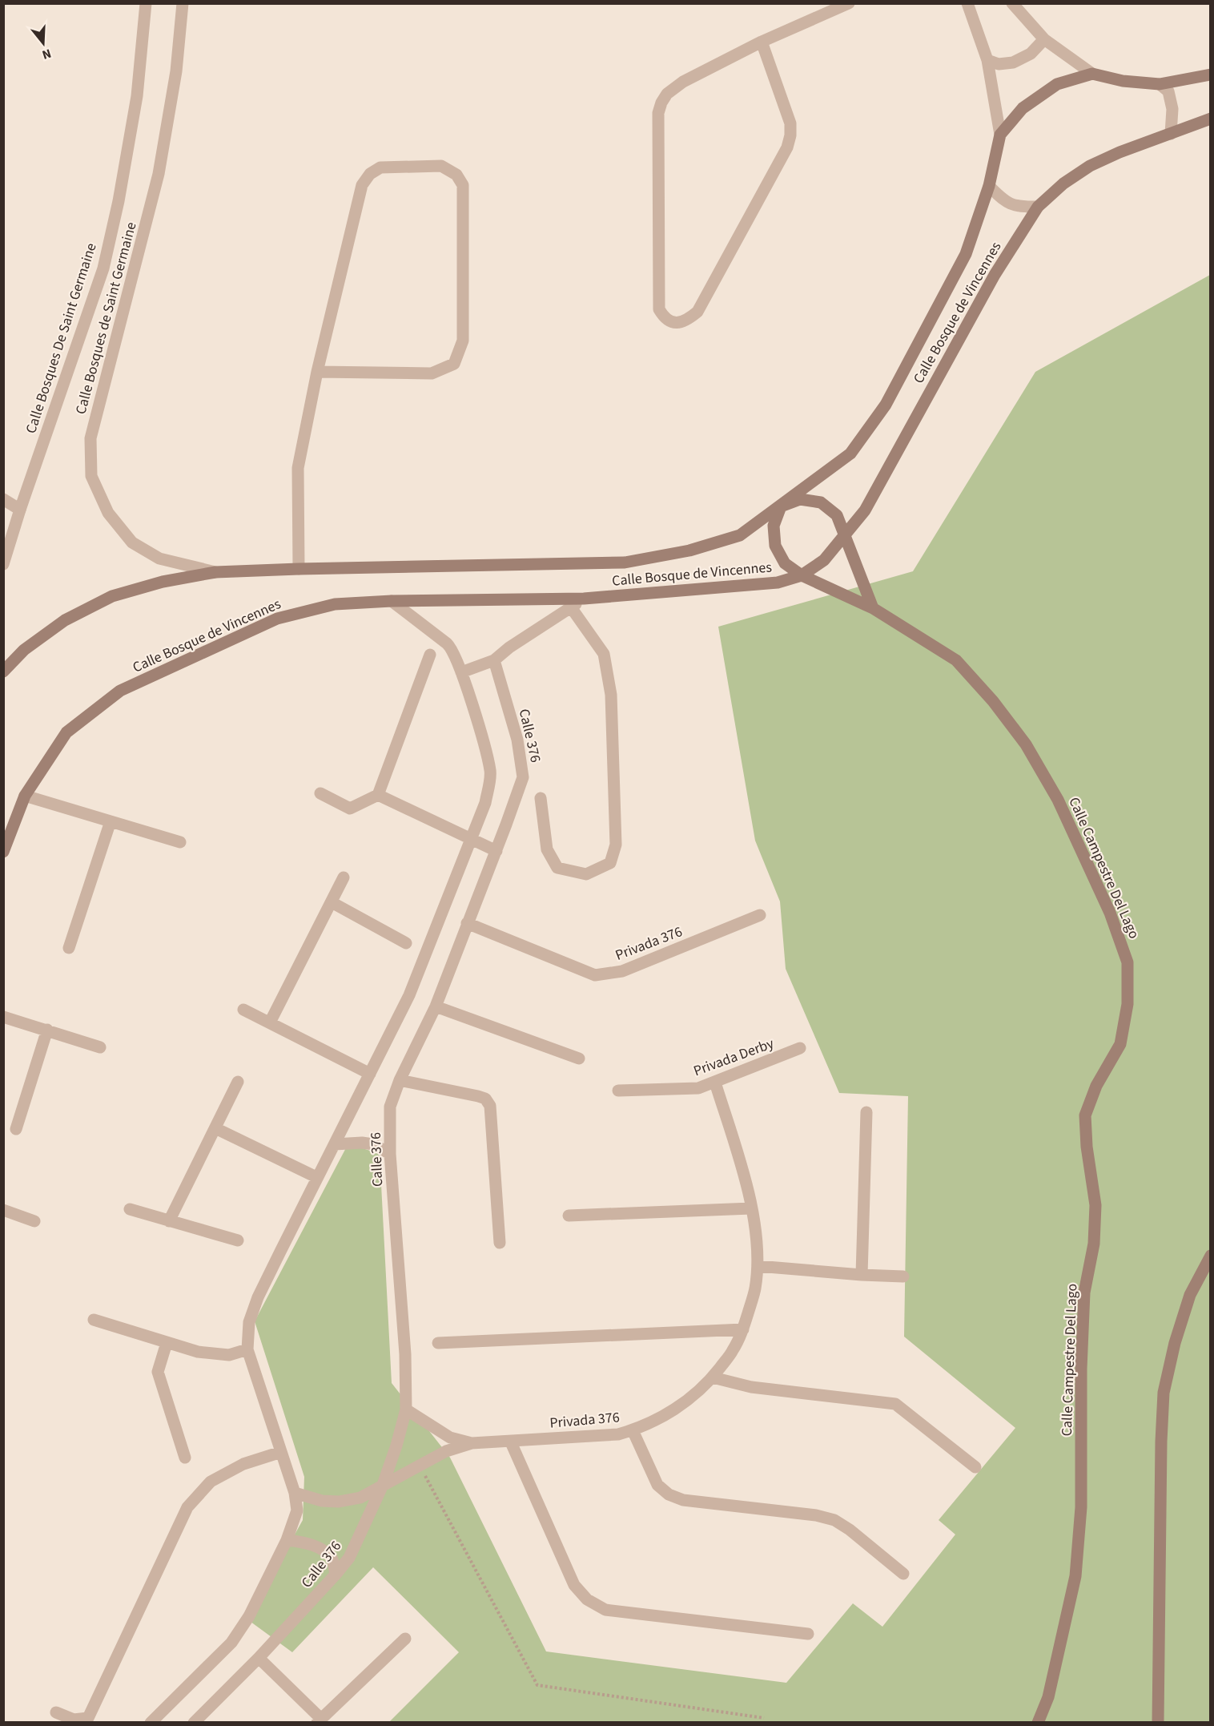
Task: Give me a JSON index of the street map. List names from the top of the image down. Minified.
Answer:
{"streets":{"main road":["Calle Bosque de Vincennes","Calle Campestre Del Lago"],"street":["Calle Bosques de Saint Germaine","Calle Bosques De Saint Germaine","Calle 376","Privada 376","Privada Derby"]},"crossings":[["Calle Bosque de Vincennes","Calle Bosques de Saint Germaine"],["Calle Bosque de Vincennes","Calle Campestre Del Lago"],["Calle 376","Privada 376"],["Privada 376","Privada Derby"]],"north":"bottom"}
